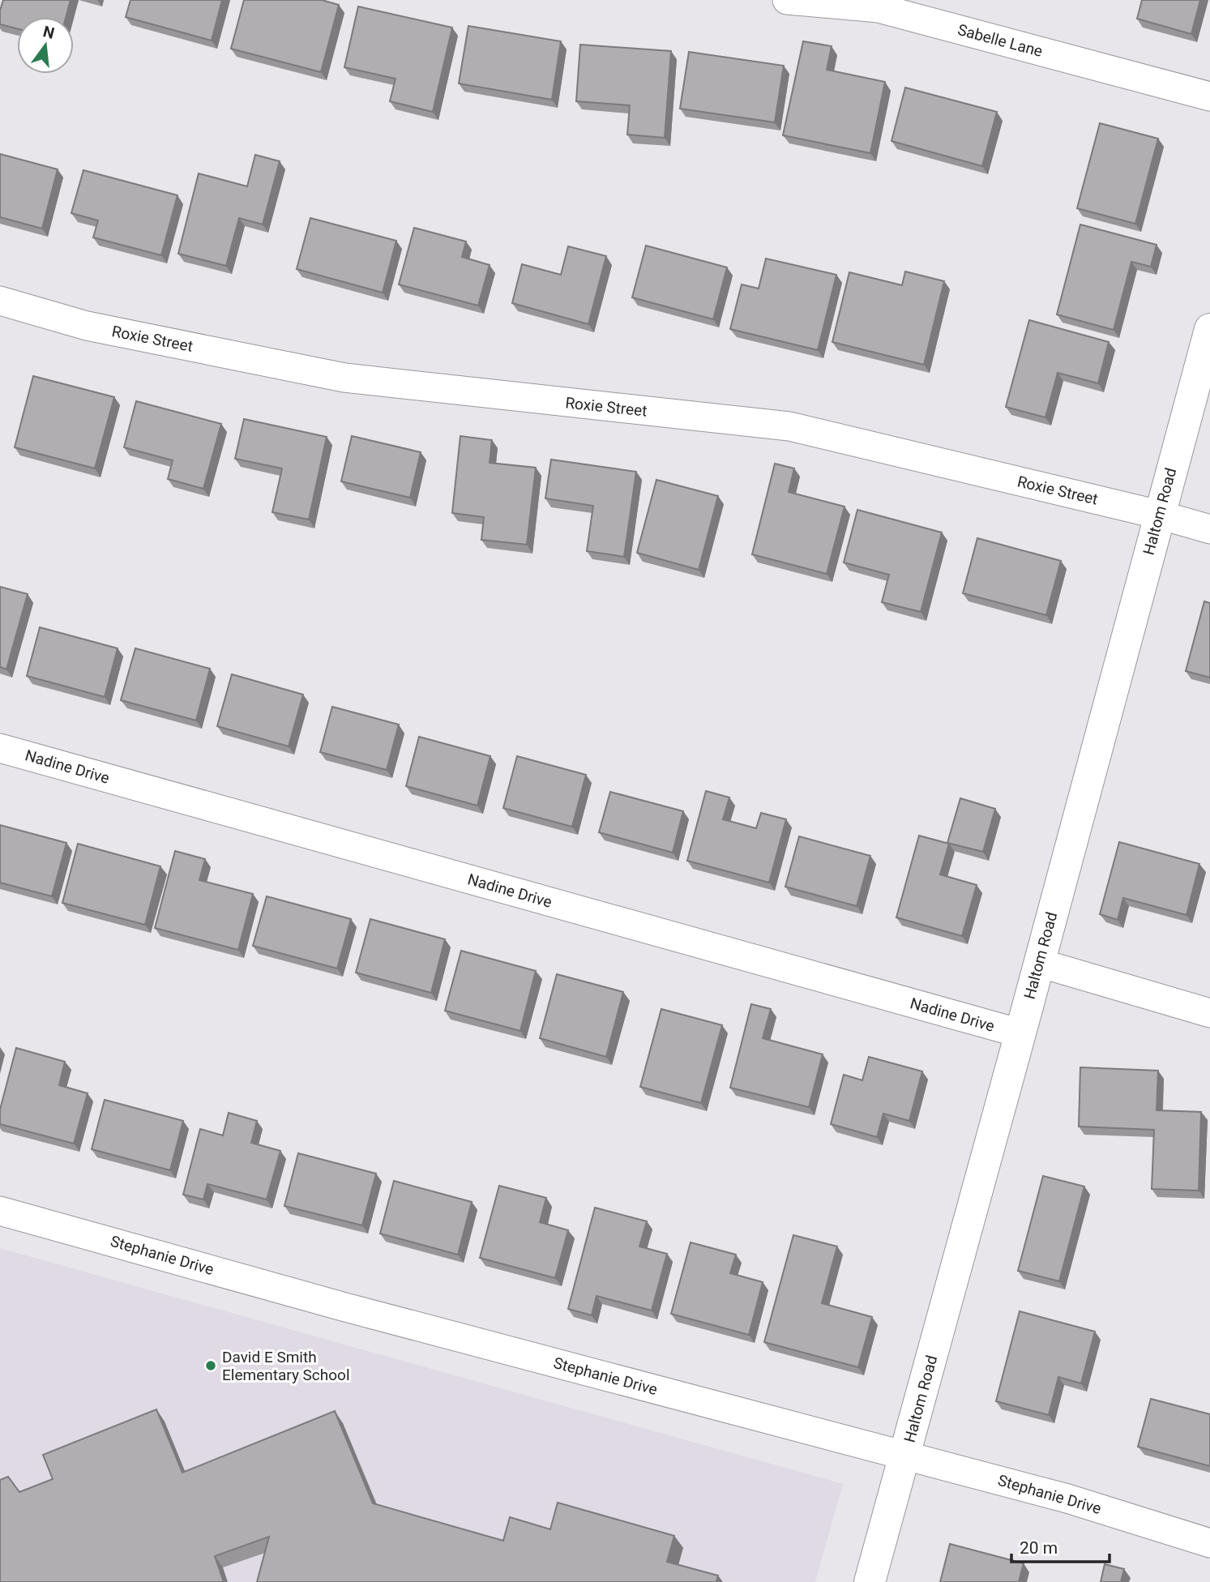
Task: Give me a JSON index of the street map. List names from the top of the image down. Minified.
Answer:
{"streets":{"main road":["Haltom Road"],"street":["Sabelle Lane","Roxie Street","Nadine Drive","Stephanie Drive"]},"crossings":[["Roxie Street","Haltom Road"],["Haltom Road","Nadine Drive"],["Haltom Road","Stephanie Drive"]],"places":["David E Smith Elementary School"],"scale_bar":"20 m","north":"top"}
